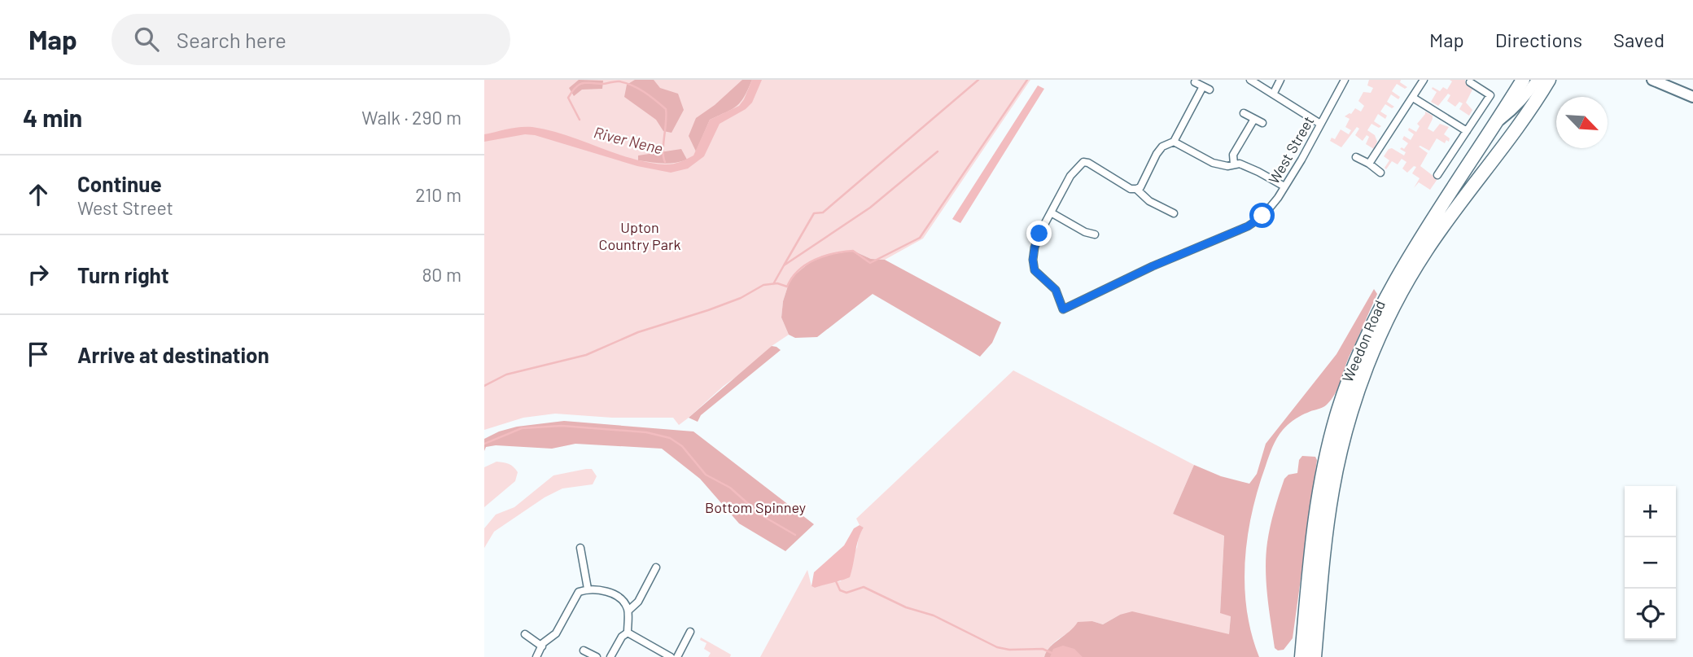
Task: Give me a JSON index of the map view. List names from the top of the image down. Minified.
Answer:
{"streets":{"highway":["Weedon Road"],"street":["West Street"]},"water":["River Nene"],"parks":["Upton Country Park","Bottom Spinney"],"north":"bottom right","page":{"header":"Map","search":"Search here","nav":["Map","Directions","Saved"],"heading":["4 min","Walk · 290 m"],"list":[["Continue","West Street","210 m"],["Turn right","80 m"],"Arrive at destination"],"map_buttons":["+","−"]}}
